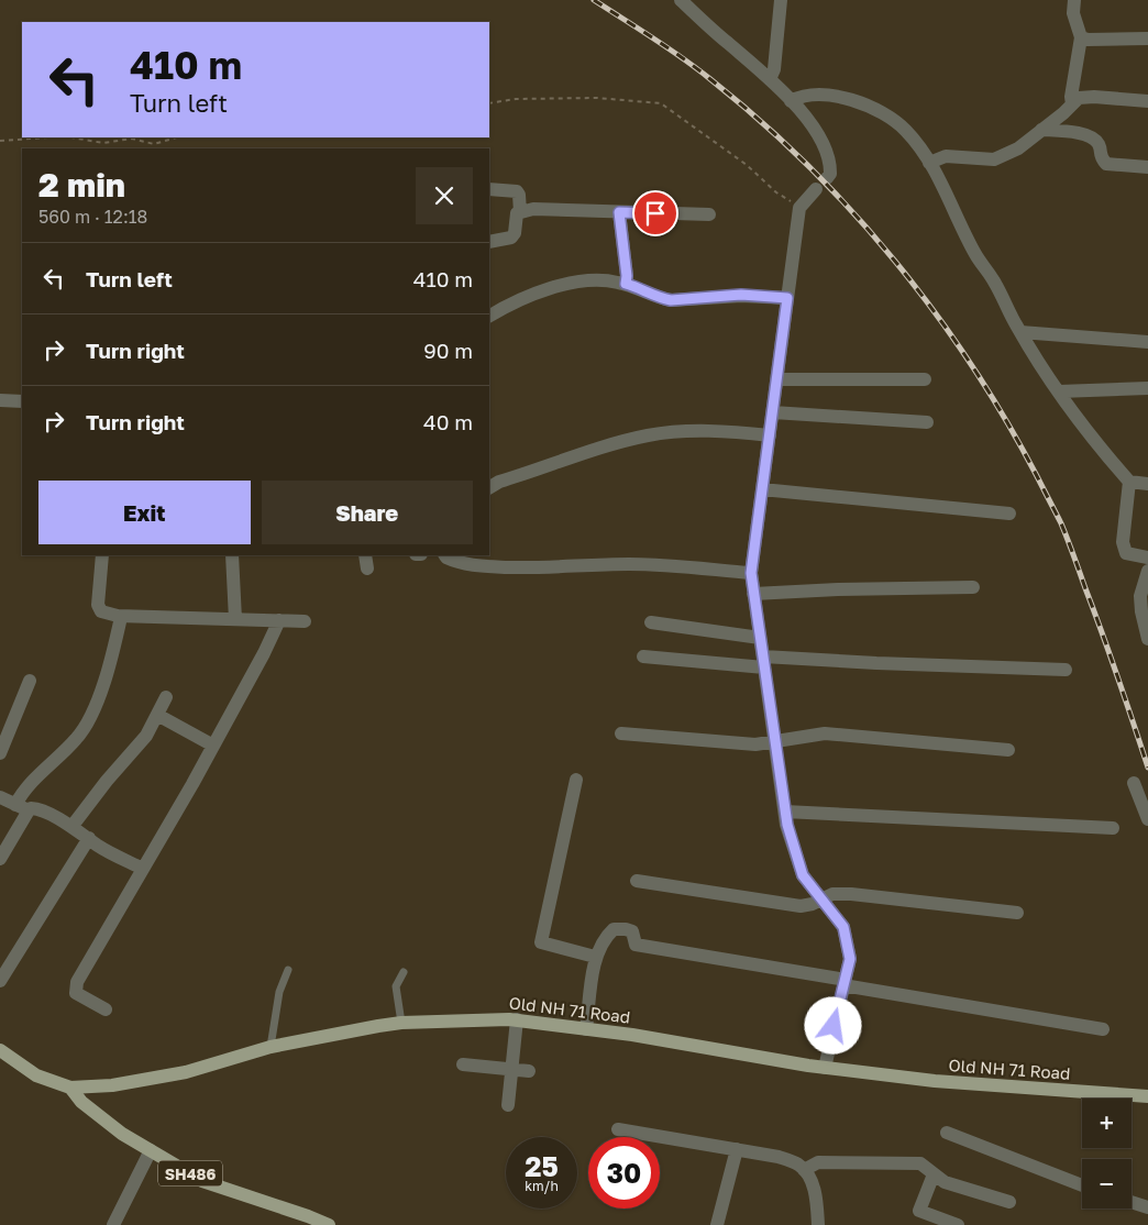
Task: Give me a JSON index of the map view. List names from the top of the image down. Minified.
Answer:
{"streets":{"main road":["Old NH 71 Road","SH486"]},"crossings":[["Old NH 71 Road","SH486"]],"page":{"turn":["410 m","Turn left"],"heading":["2 min","560 m · 12:18"],"list":[{"name":"Turn left","value":"410 m"},{"name":"Turn right","value":"90 m"},{"name":"Turn right","value":"40 m"}],"buttons":["Exit","Share"],"map_buttons":["+","−"],"speed":"25 km/h","limit":"30"}}
